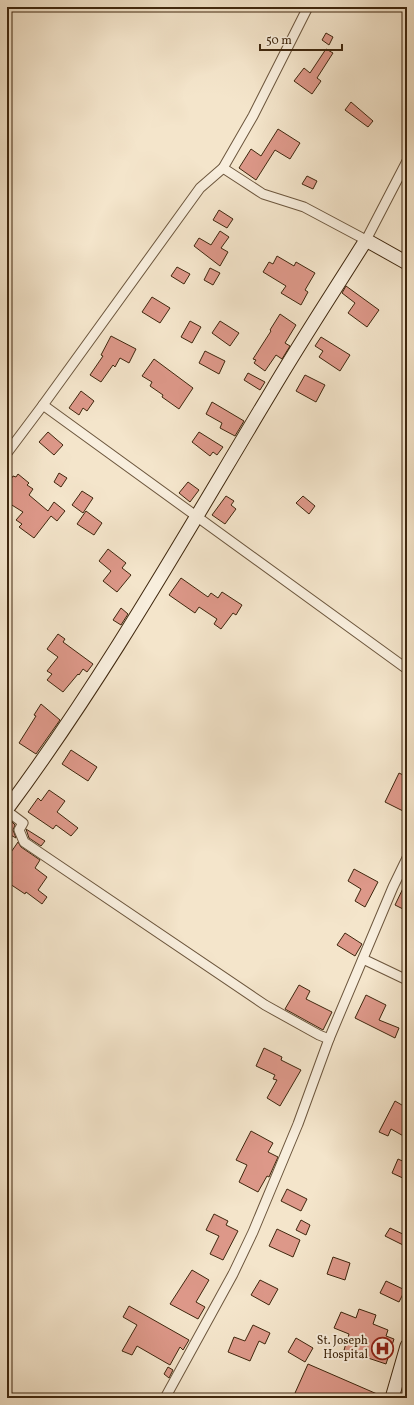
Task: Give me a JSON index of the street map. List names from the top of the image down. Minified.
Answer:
{"places":{"hospital":["St. Joseph Hospital"]},"scale_bar":"50 m"}
